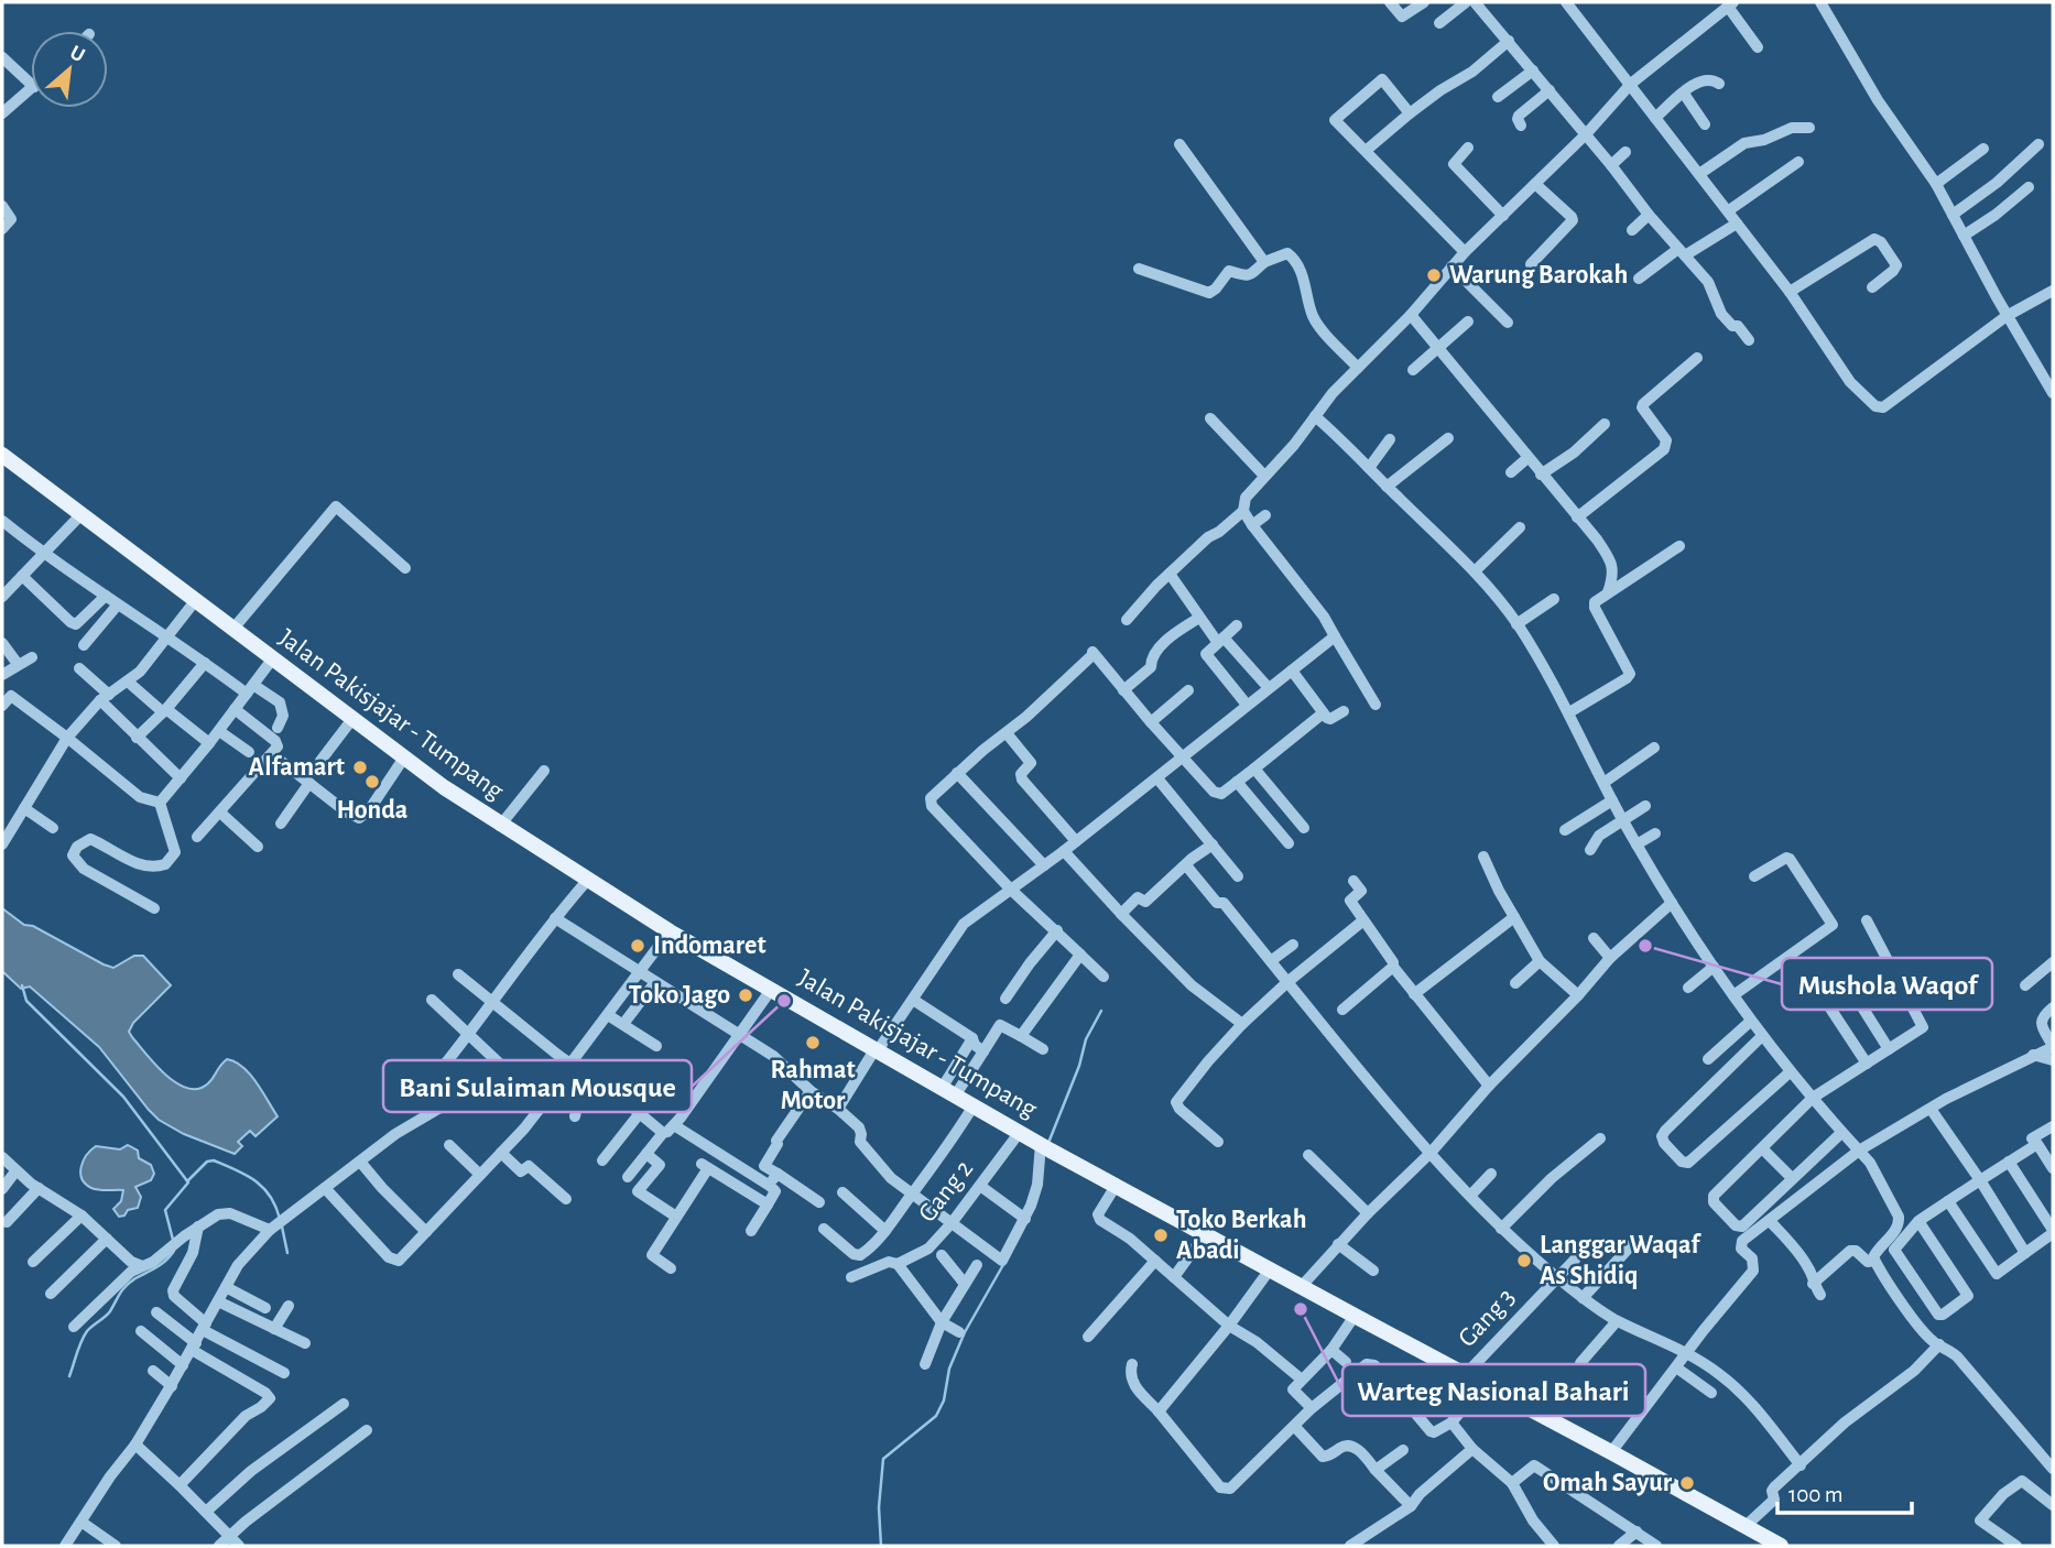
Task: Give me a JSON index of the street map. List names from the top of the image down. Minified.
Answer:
{"streets":{"main road":["Jalan Pakisjajar - Tumpang"],"street":["Gang 2","Gang 3"]},"crossings":[["Jalan Pakisjajar - Tumpang","Gang 2"],["Jalan Pakisjajar - Tumpang","Gang 3"]],"places":["Warung Barokah","Alfamart","Honda","Indomaret","Mushola Waqof","Toko Jago","Bani Sulaiman Mousque","Rahmat Motor","Toko Berkah Abadi","Langgar Waqaf As Shidiq","Warteg Nasional Bahari","Omah Sayur"],"scale_bar":"100 m","north":"top right"}
